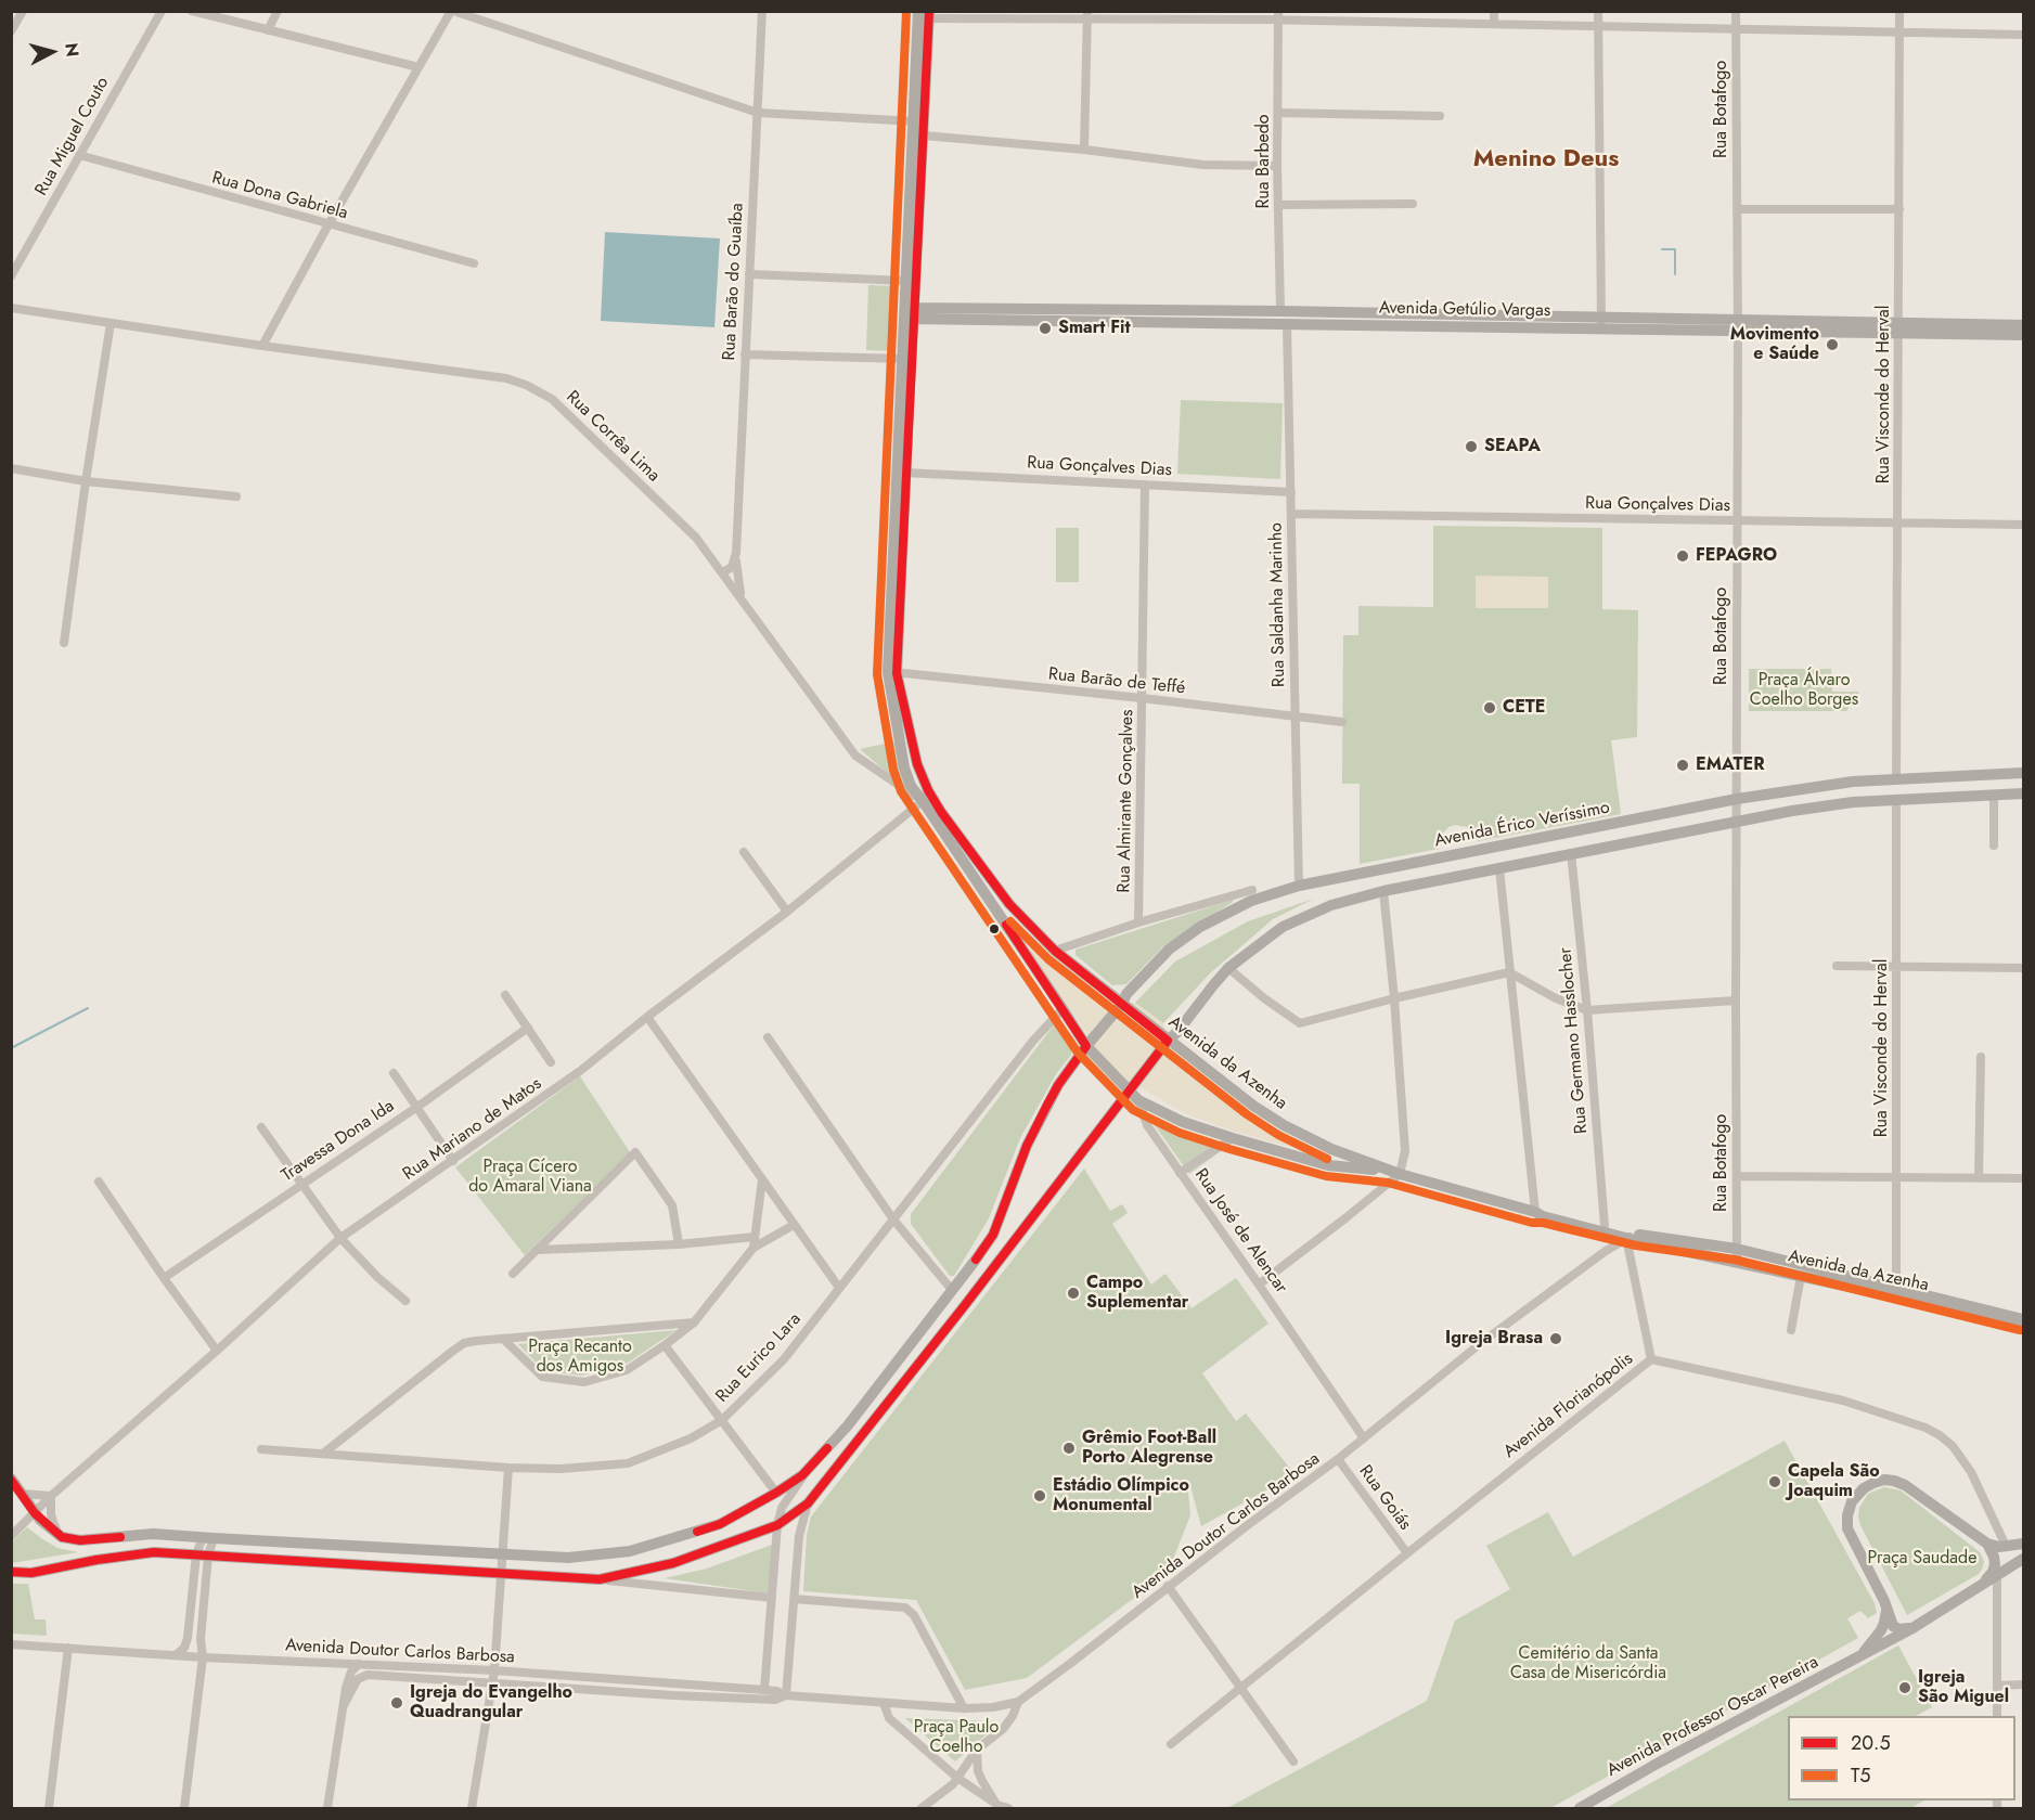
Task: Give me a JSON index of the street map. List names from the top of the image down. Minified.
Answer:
{"streets":{"main road":["Avenida Getúlio Vargas","Avenida Érico Veríssimo","Avenida da Azenha","Avenida Professor Oscar Pereira"],"street":["Rua Botafogo","Rua Miguel Couto","Rua Barbedo","Rua Dona Gabriela","Rua Barão do Guaíba","Rua Visconde do Herval","Rua Corrêa Lima","Rua Gonçalves Dias","Rua Saldanha Marinho","Rua Barão de Teffé","Rua Almirante Gonçalves","Rua Germano Hasslocher","Rua Mariano de Matos","Travessa Dona Ida","Rua José de Alencar","Rua Eurico Lara","Avenida Florianópolis","Rua Goiás","Avenida Doutor Carlos Barbosa"]},"crossings":[["Rua Botafogo","Avenida Getúlio Vargas"],["Rua Botafogo","Rua Gonçalves Dias"],["Rua Botafogo","Avenida Érico Veríssimo"],["Rua Botafogo","Avenida da Azenha"],["Rua Miguel Couto","Rua Dona Gabriela"],["Rua Barbedo","Avenida Getúlio Vargas"],["Rua Barão do Guaíba","Rua Corrêa Lima"],["Avenida Getúlio Vargas","Rua Visconde do Herval"],["Avenida Getúlio Vargas","Rua Saldanha Marinho"],["Rua Visconde do Herval","Rua Gonçalves Dias"],["Rua Visconde do Herval","Avenida Érico Veríssimo"],["Rua Visconde do Herval","Avenida da Azenha"],["Rua Corrêa Lima","Rua Mariano de Matos"],["Rua Gonçalves Dias","Rua Saldanha Marinho"],["Rua Gonçalves Dias","Rua Almirante Gonçalves"],["Rua Saldanha Marinho","Rua Barão de Teffé"],["Rua Saldanha Marinho","Avenida Érico Veríssimo"],["Rua Barão de Teffé","Rua Almirante Gonçalves"],["Avenida Érico Veríssimo","Rua Germano Hasslocher"],["Avenida Érico Veríssimo","Avenida da Azenha"],["Rua Germano Hasslocher","Avenida da Azenha"],["Avenida da Azenha","Rua José de Alencar"],["Avenida da Azenha","Avenida Doutor Carlos Barbosa"],["Rua José de Alencar","Avenida Doutor Carlos Barbosa"],["Avenida Florianópolis","Rua Goiás"],["Rua Goiás","Avenida Doutor Carlos Barbosa"]],"districts":["Menino Deus"],"parks":["Praça Álvaro Coelho Borges","Praça Cícero do Amaral Viana","Praça Recanto dos Amigos","Praça Saudade","Cemitério da Santa Casa de Misericórdia","Praça Paulo Coelho"],"places":["Smart Fit","Movimento e Saúde","SEAPA","FEPAGRO","CETE","EMATER","Campo Suplementar","Igreja Brasa","Grêmio Foot-Ball Porto Alegrense","Capela São Joaquim","Estádio Olímpico Monumental","Igreja São Miguel","Igreja do Evangelho Quadrangular"],"lines":["transit line 20.5","transit line T5"],"legend":["20.5","T5"],"north":"right"}
